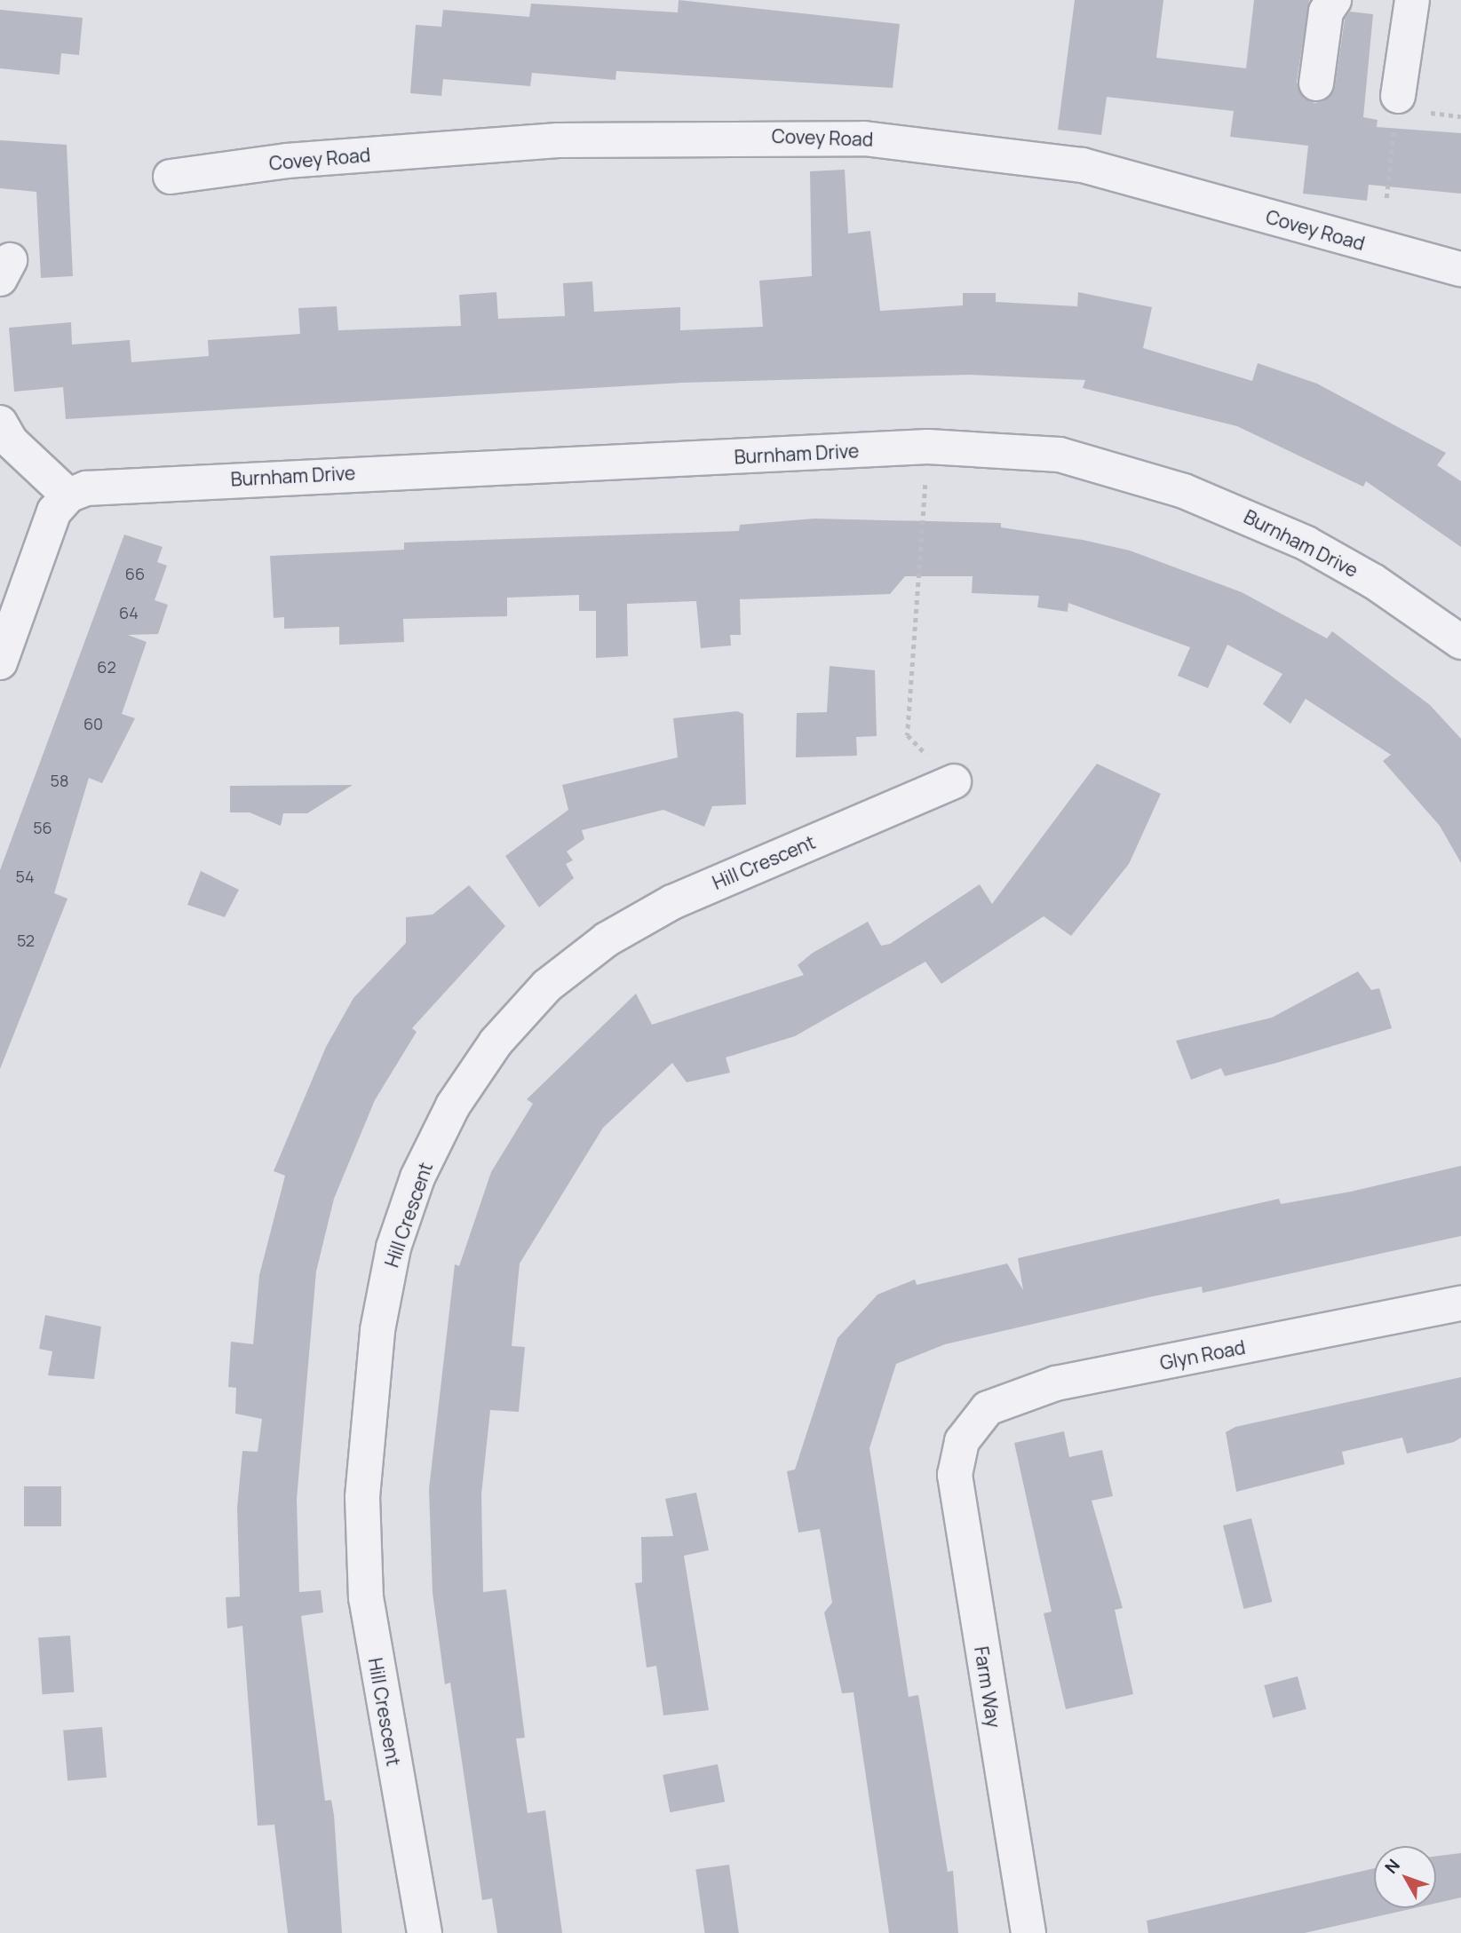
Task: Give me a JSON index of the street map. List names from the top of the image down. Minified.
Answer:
{"streets":{"street":["Covey Road","Burnham Drive","Hill Crescent","Glyn Road","Farm Way"]},"crossings":[["Glyn Road","Farm Way"]],"house_numbers":["66","64","62","60","58","56","54","52"],"north":"top left"}
